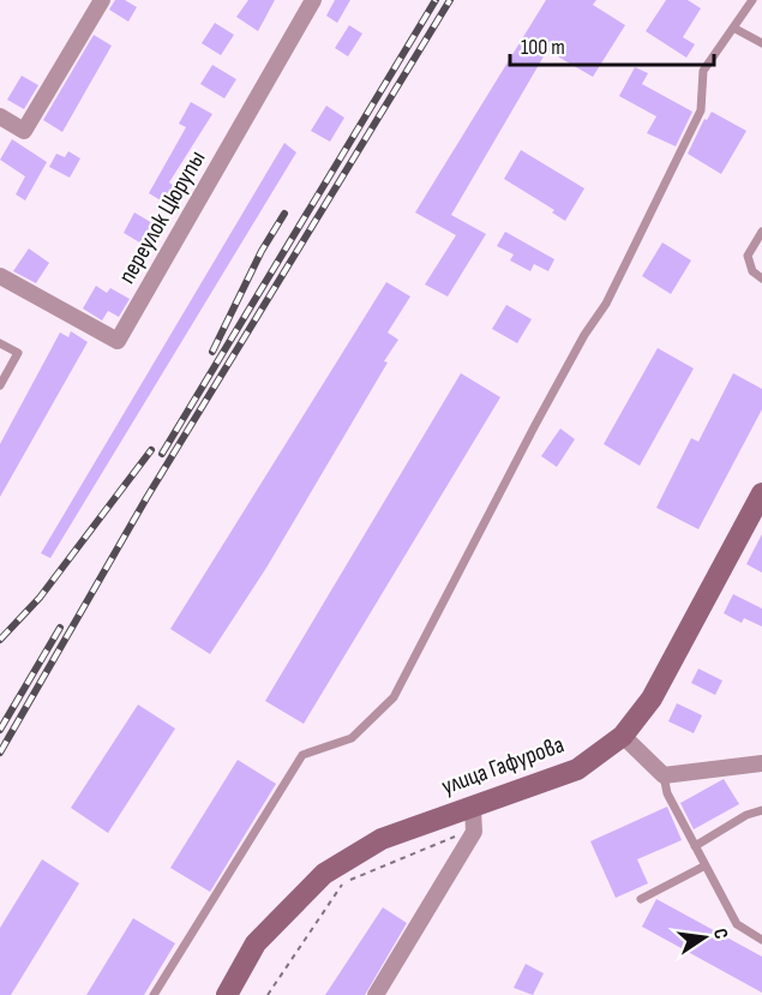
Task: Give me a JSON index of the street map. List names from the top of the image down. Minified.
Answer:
{"streets":{"main road":["улица Гафурова"],"street":["переулок Цюрупы"]},"scale_bar":"100 m","north":"right"}
